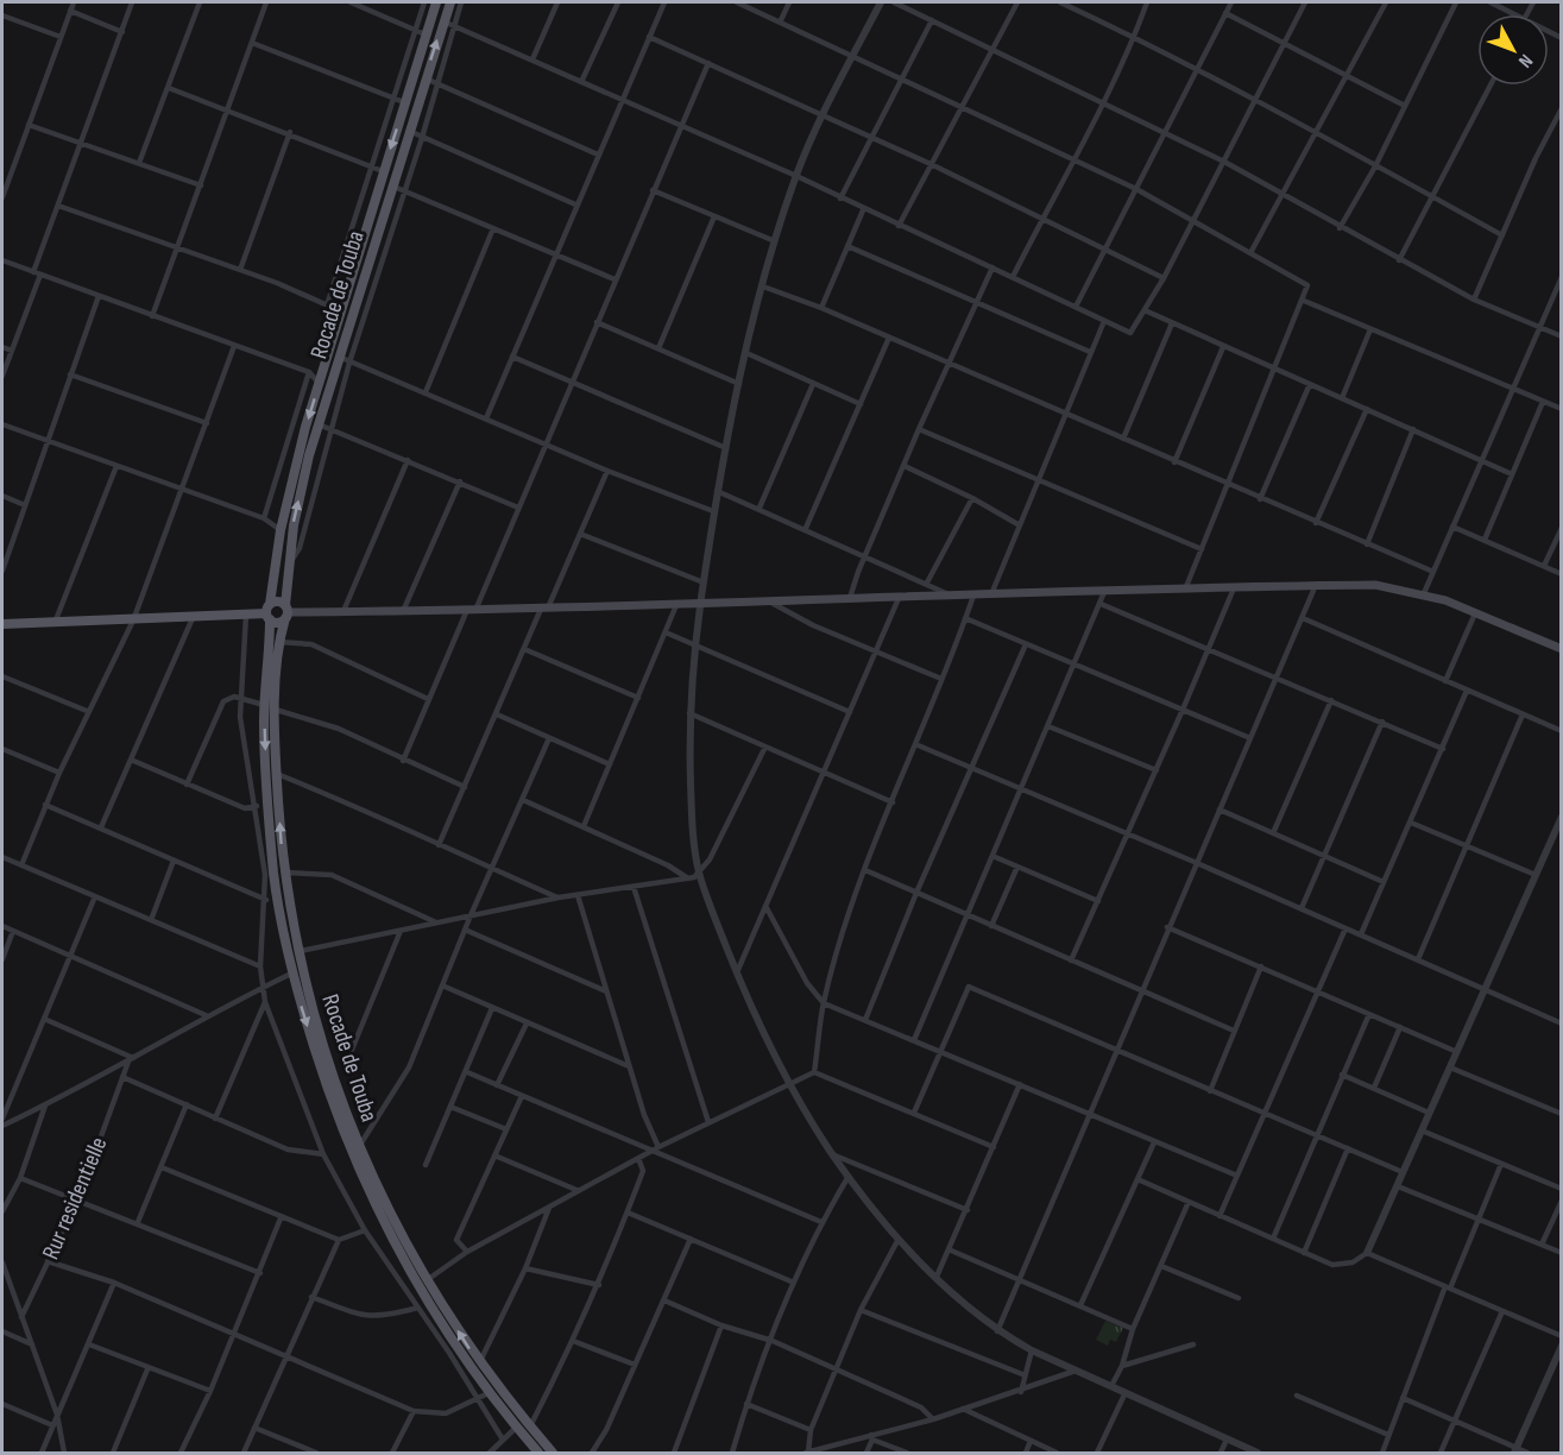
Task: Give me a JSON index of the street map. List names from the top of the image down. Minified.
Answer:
{"streets":{"main road":["Rocade de Touba"],"street":["Rur residentielle"]},"north":"bottom right"}
